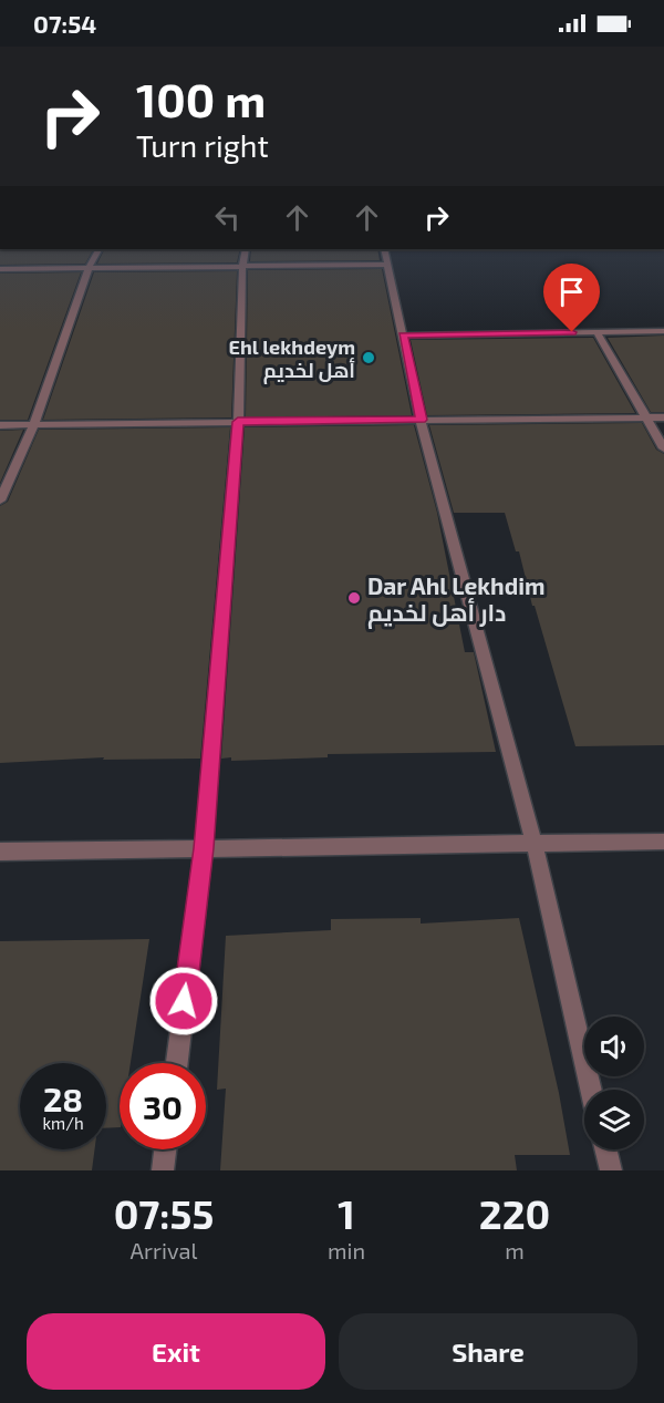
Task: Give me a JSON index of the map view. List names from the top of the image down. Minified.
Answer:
{"places":["Ehl lekhdeym أهل لخديم","Dar Ahl Lekhdim دار أهل لخديم"],"page":{"status":"07:54","turn":["100 m","Turn right"],"speed":"28 km/h","limit":"30","eta":["07:55","Arrival","1","min","220","m"],"buttons":["Exit","Share"]}}
